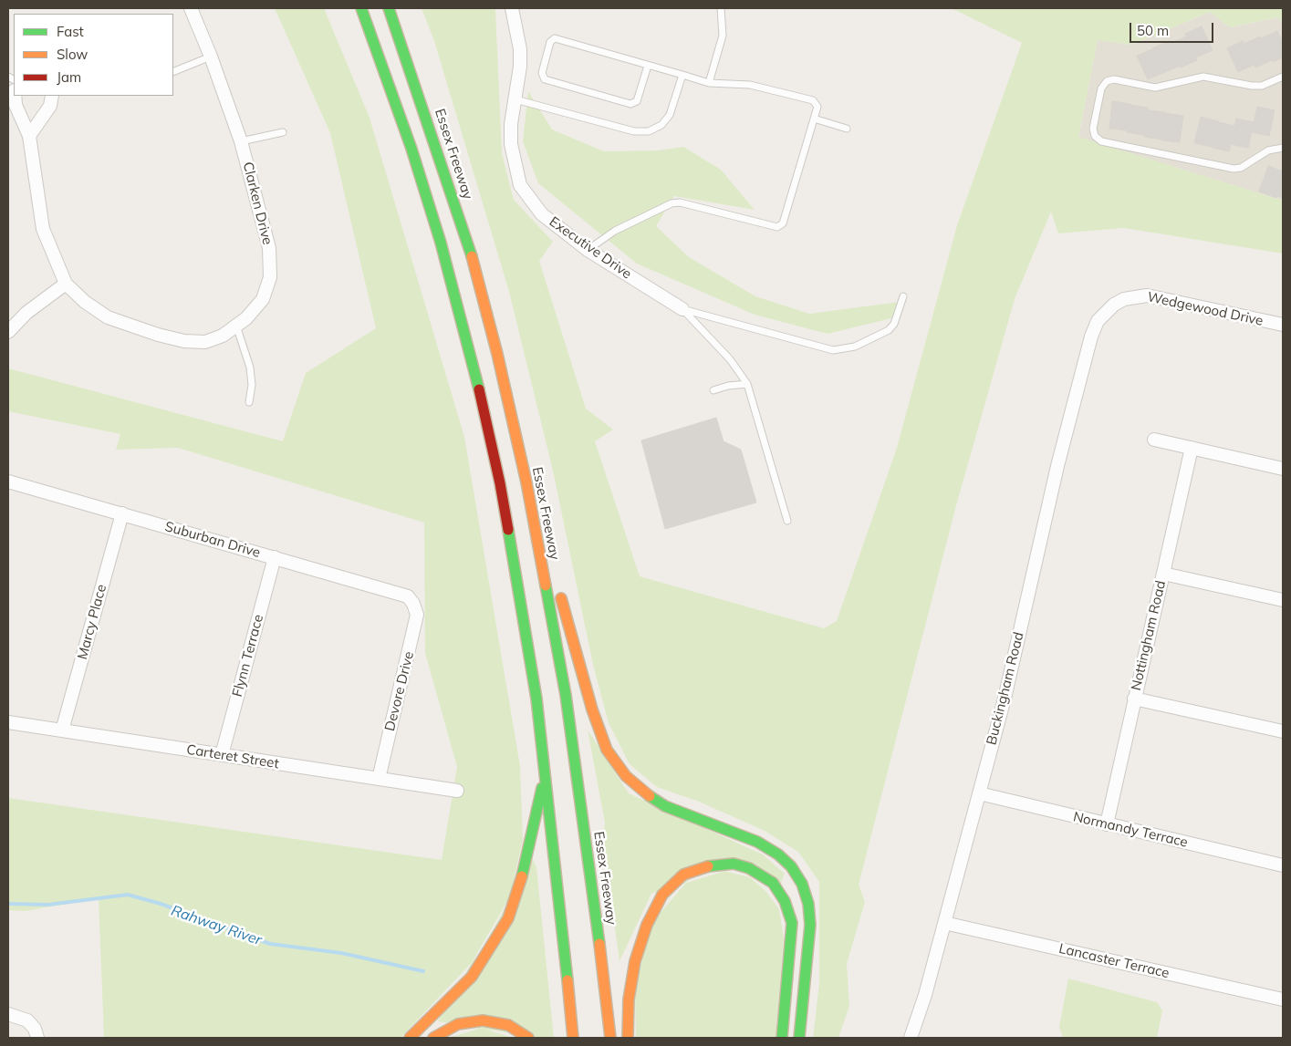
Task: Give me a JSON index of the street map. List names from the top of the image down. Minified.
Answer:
{"streets":{"highway":["Essex Freeway"],"street":["Clarken Drive","Executive Drive","Wedgewood Drive","Suburban Drive","Marcy Place","Nottingham Road","Flynn Terrace","Buckingham Road","Devore Drive","Carteret Street","Normandy Terrace","Lancaster Terrace"]},"crossings":[["Wedgewood Drive","Buckingham Road"],["Suburban Drive","Marcy Place"],["Suburban Drive","Flynn Terrace"],["Suburban Drive","Devore Drive"],["Marcy Place","Carteret Street"],["Nottingham Road","Normandy Terrace"],["Flynn Terrace","Carteret Street"],["Buckingham Road","Normandy Terrace"],["Buckingham Road","Lancaster Terrace"],["Devore Drive","Carteret Street"]],"water":["Rahway River"],"legend":["Fast","Slow","Jam"],"scale_bar":"50 m"}
